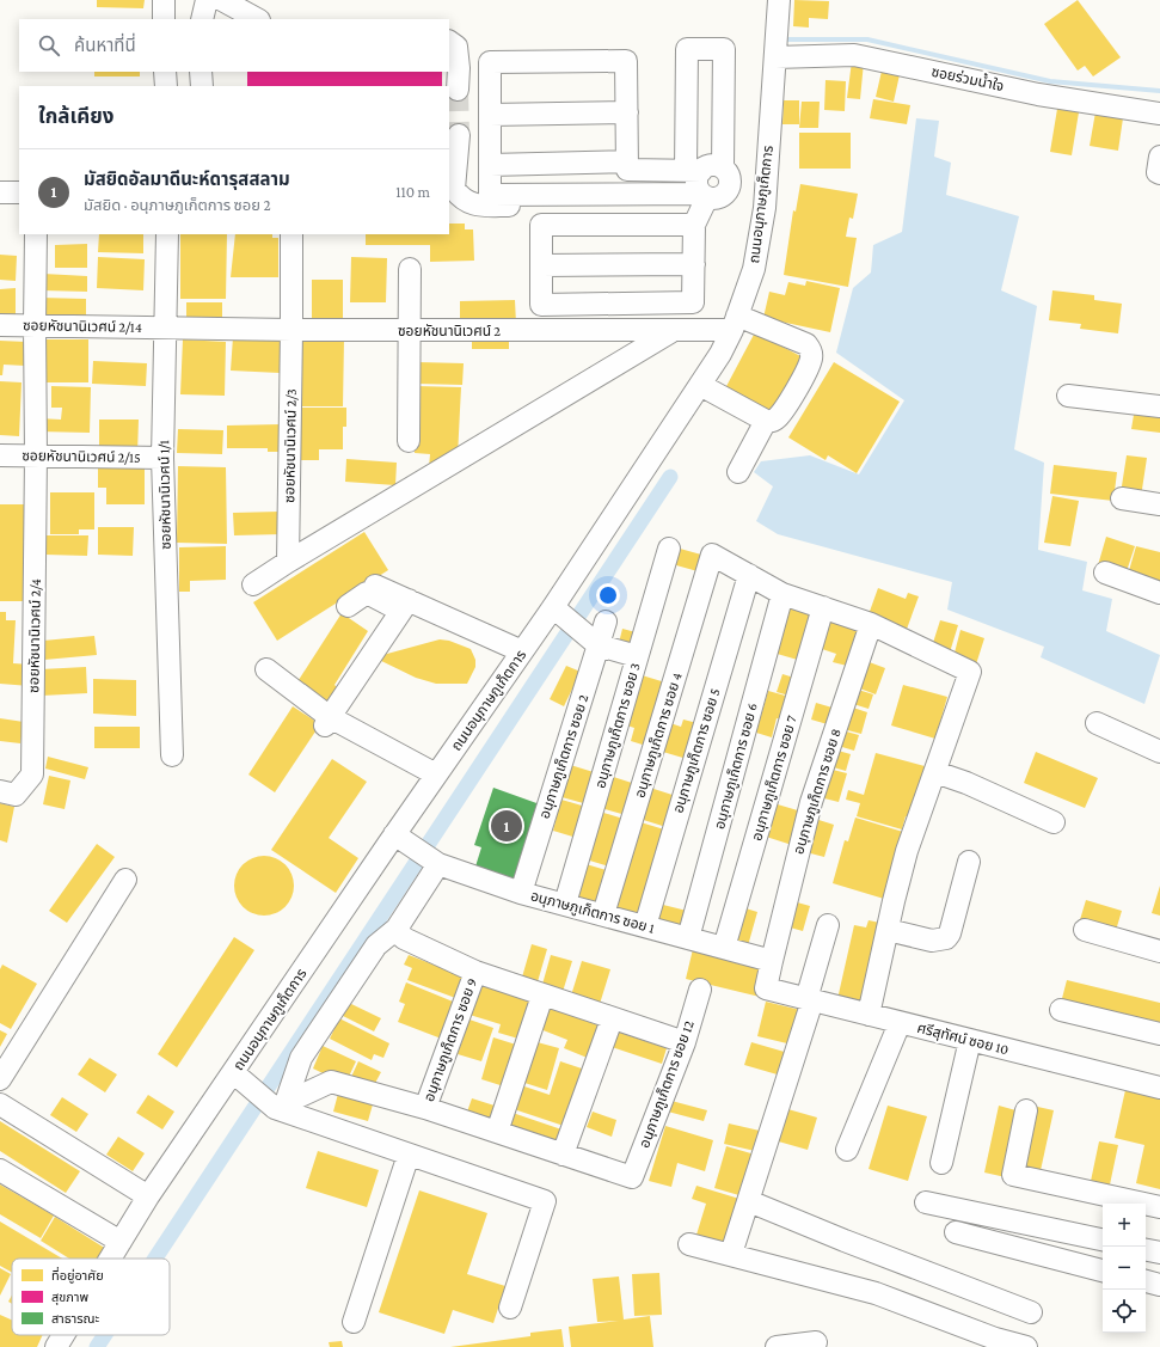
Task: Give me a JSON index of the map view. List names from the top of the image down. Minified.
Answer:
{"streets":{"street":["ซอยร่วมน้ำใจ","ถนนอนุภาษภูเก็ตการ","ซอยหัชนานิเวศน์ 2/14","ซอยหัชนานิเวศน์ 2","ซอยหัชนานิเวศน์ 2/3","ซอยหัชนานิเวศน์ 2/15","ซอยหัชนานิเวศน์ 1/1","ซอยหัชนานิเวศน์ 2/4","อนุภาษภูเก็ตการ ซอย 3","อนุภาษภูเก็ตการ ซอย 4","อนุภาษภูเก็ตการ ซอย 5","อนุภาษภูเก็ตการ ซอย 2","อนุภาษภูเก็ตการ ซอย 6","อนุภาษภูเก็ตการ ซอย 7","อนุภาษภูเก็ตการ ซอย 8","อนุภาษภูเก็ตการ ซอย 1","ศรีสุทัศน์ ซอย 10","อนุภาษภูเก็ตการ ซอย 9","อนุภาษภูเก็ตการ ซอย 12"]},"crossings":[["ซอยร่วมน้ำใจ","ถนนอนุภาษภูเก็ตการ"],["ถนนอนุภาษภูเก็ตการ","ซอยหัชนานิเวศน์ 2"],["ถนนอนุภาษภูเก็ตการ","อนุภาษภูเก็ตการ ซอย 1"],["ซอยหัชนานิเวศน์ 2/14","ซอยหัชนานิเวศน์ 2"],["ซอยหัชนานิเวศน์ 2/14","ซอยหัชนานิเวศน์ 1/1"],["ซอยหัชนานิเวศน์ 2","ซอยหัชนานิเวศน์ 2/3"],["ซอยหัชนานิเวศน์ 2","ซอยหัชนานิเวศน์ 1/1"],["ซอยหัชนานิเวศน์ 2/15","ซอยหัชนานิเวศน์ 1/1"],["ซอยหัชนานิเวศน์ 2/15","ซอยหัชนานิเวศน์ 2/4"],["อนุภาษภูเก็ตการ ซอย 3","อนุภาษภูเก็ตการ ซอย 1"],["อนุภาษภูเก็ตการ ซอย 4","อนุภาษภูเก็ตการ ซอย 5"],["อนุภาษภูเก็ตการ ซอย 4","อนุภาษภูเก็ตการ ซอย 1"],["อนุภาษภูเก็ตการ ซอย 5","อนุภาษภูเก็ตการ ซอย 1"],["อนุภาษภูเก็ตการ ซอย 2","อนุภาษภูเก็ตการ ซอย 1"],["อนุภาษภูเก็ตการ ซอย 6","อนุภาษภูเก็ตการ ซอย 1"],["อนุภาษภูเก็ตการ ซอย 7","อนุภาษภูเก็ตการ ซอย 1"],["อนุภาษภูเก็ตการ ซอย 8","อนุภาษภูเก็ตการ ซอย 1"],["อนุภาษภูเก็ตการ ซอย 8","ศรีสุทัศน์ ซอย 10"],["อนุภาษภูเก็ตการ ซอย 1","ศรีสุทัศน์ ซอย 10"]],"legend":["ที่อยู่อาศัย","สุขภาพ","สาธารณะ"],"page":{"search":"ค้นหาที่นี่","heading":"ใกล้เคียง","list":[{"mark":"1","name":"มัสยิดอัลมาดีนะห์ดารุสสลาม","note":"มัสยิด · อนุภาษภูเก็ตการ ซอย 2","value":"110 m"}],"pins":"1","map_buttons":["+","−"]}}
